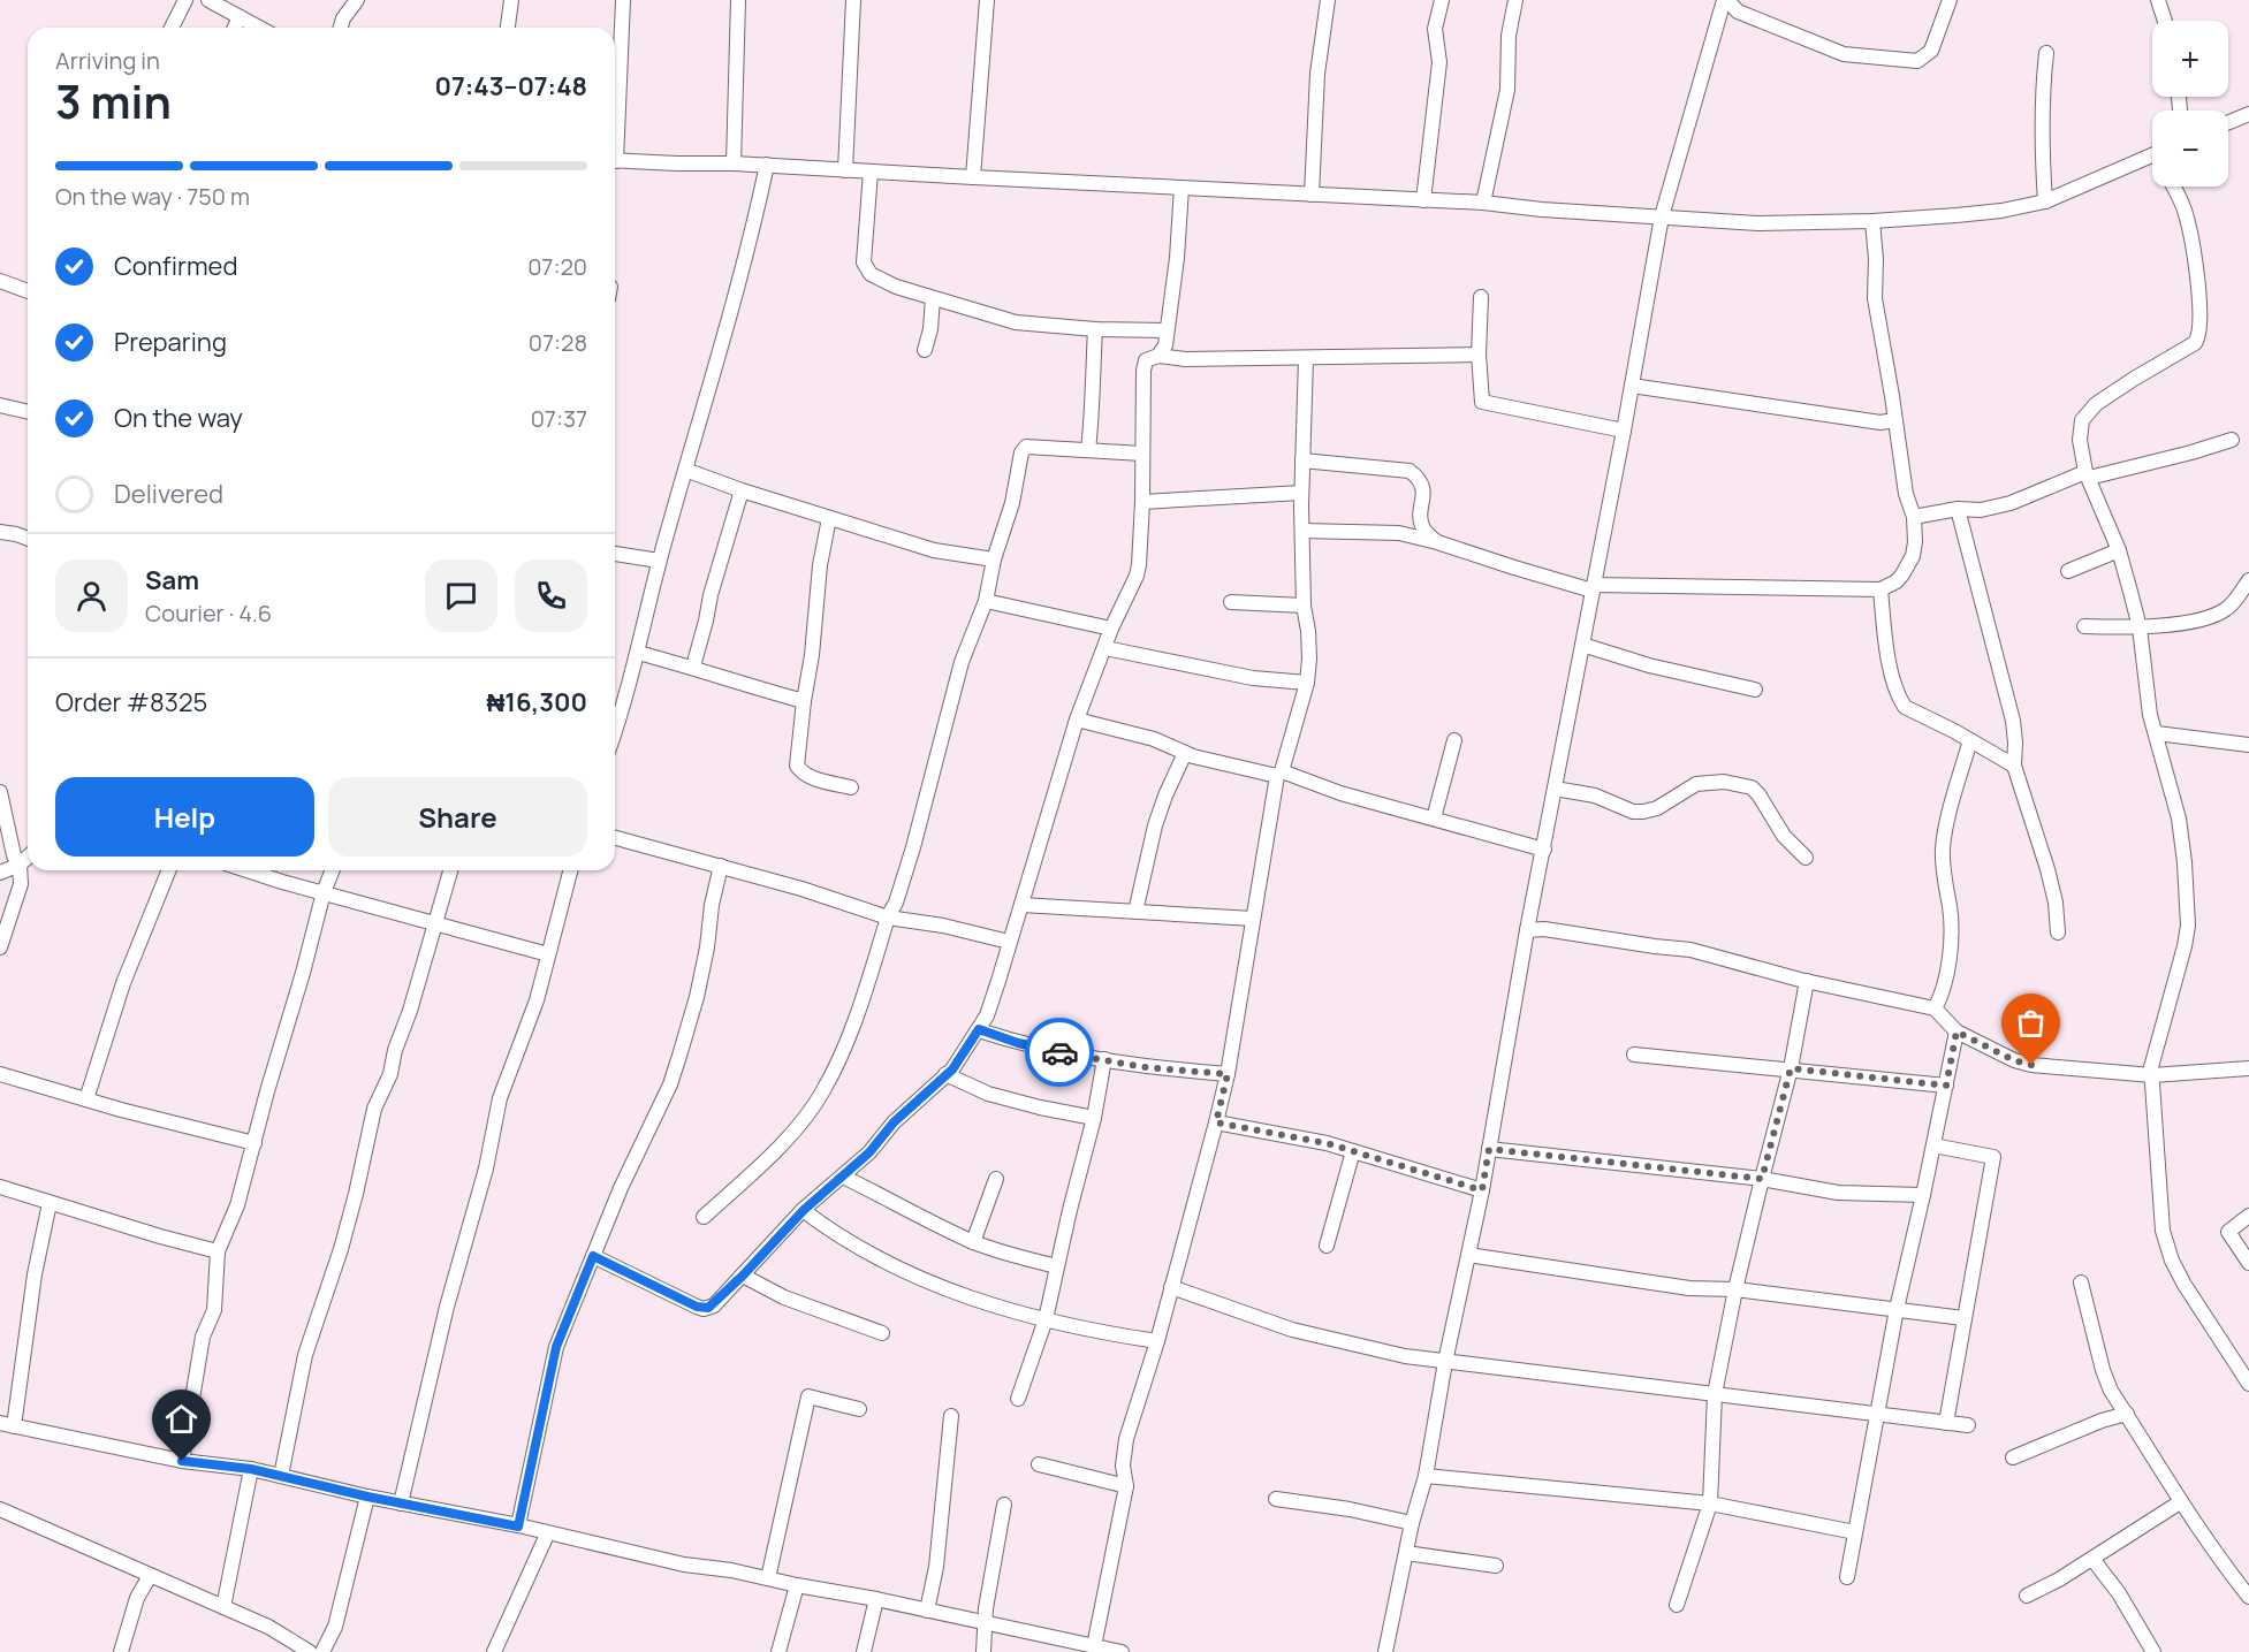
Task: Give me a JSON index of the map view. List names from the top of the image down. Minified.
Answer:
{"page":{"map_buttons":["+","−"],"heading":["3 min","Arriving in","07:43–07:48"],"panel":["Sam","Courier · 4.6","Order #8325","₦16,300"],"bar":"On the way · 750 m","list":[["Confirmed","07:20"],["Preparing","07:28"],["On the way","07:37"],"Delivered"],"buttons":["Help","Share"]}}
